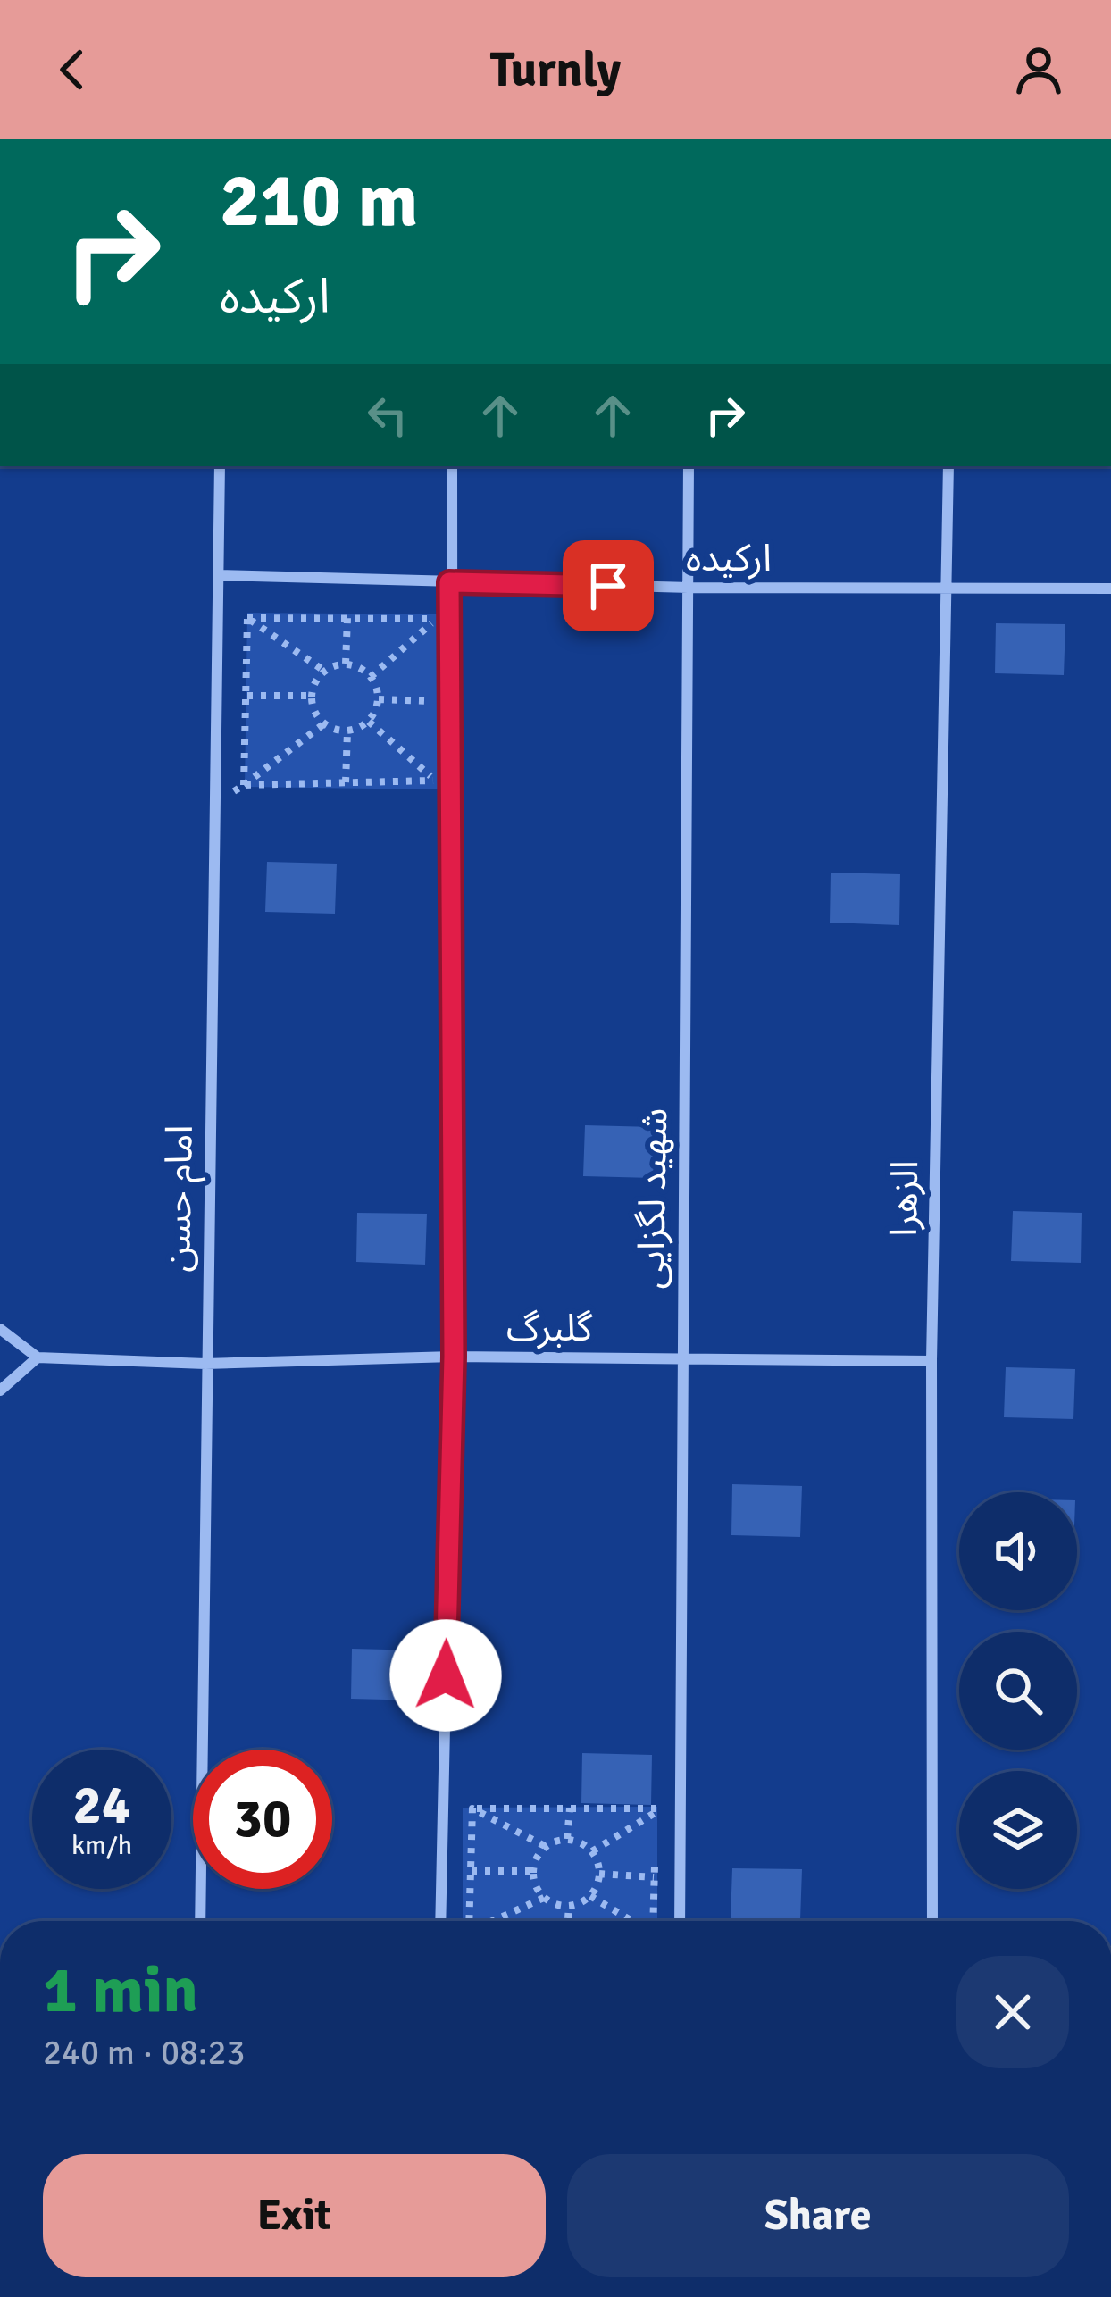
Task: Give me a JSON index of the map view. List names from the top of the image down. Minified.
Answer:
{"streets":{"street":["ارکیده","امام حسن","شهید لگزایی","الزهرا","گلبرگ"]},"crossings":[["ارکیده","امام حسن"],["ارکیده","شهید لگزایی"],["ارکیده","الزهرا"],["امام حسن","گلبرگ"],["شهید لگزایی","گلبرگ"],["الزهرا","گلبرگ"]],"page":{"header":"Turnly","turn":["210 m","ارکیده"],"speed":"24 km/h","limit":"30","heading":["1 min","240 m · 08:23"],"buttons":["Exit","Share"]}}
